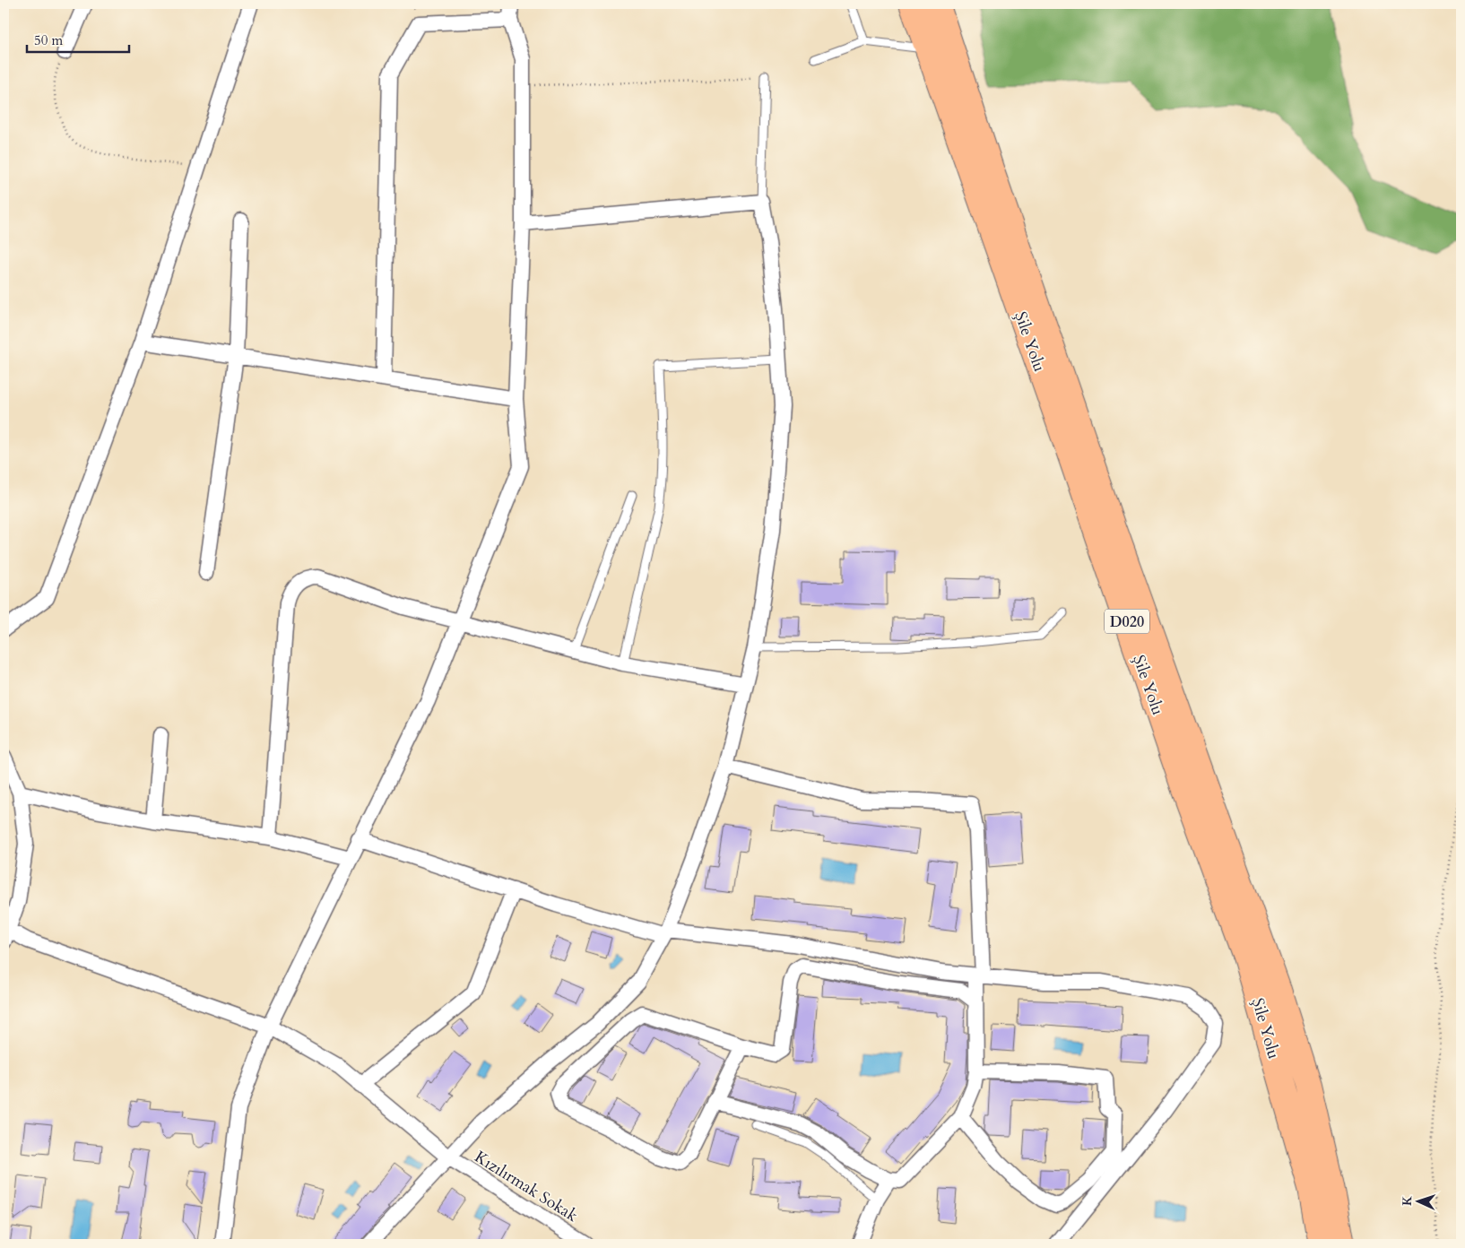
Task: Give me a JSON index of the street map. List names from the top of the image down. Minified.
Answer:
{"streets":{"highway":["Şile Yolu","D020"],"street":["Kızılırmak Sokak"]},"scale_bar":"50 m","north":"left"}
